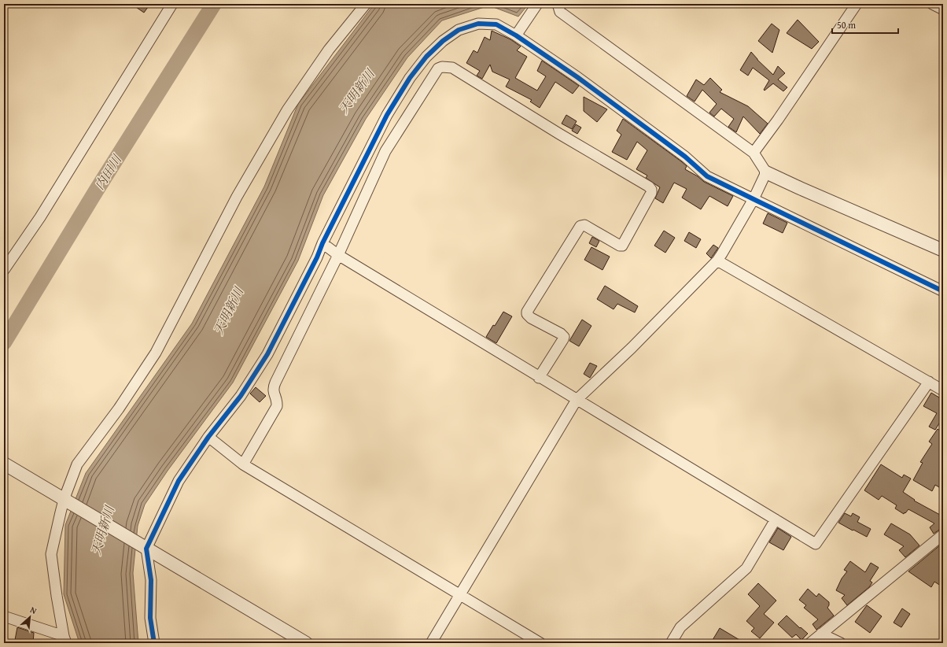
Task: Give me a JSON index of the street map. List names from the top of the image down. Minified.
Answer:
{"water":["天明新川","内田川"],"scale_bar":"50 m","north":"top right"}
